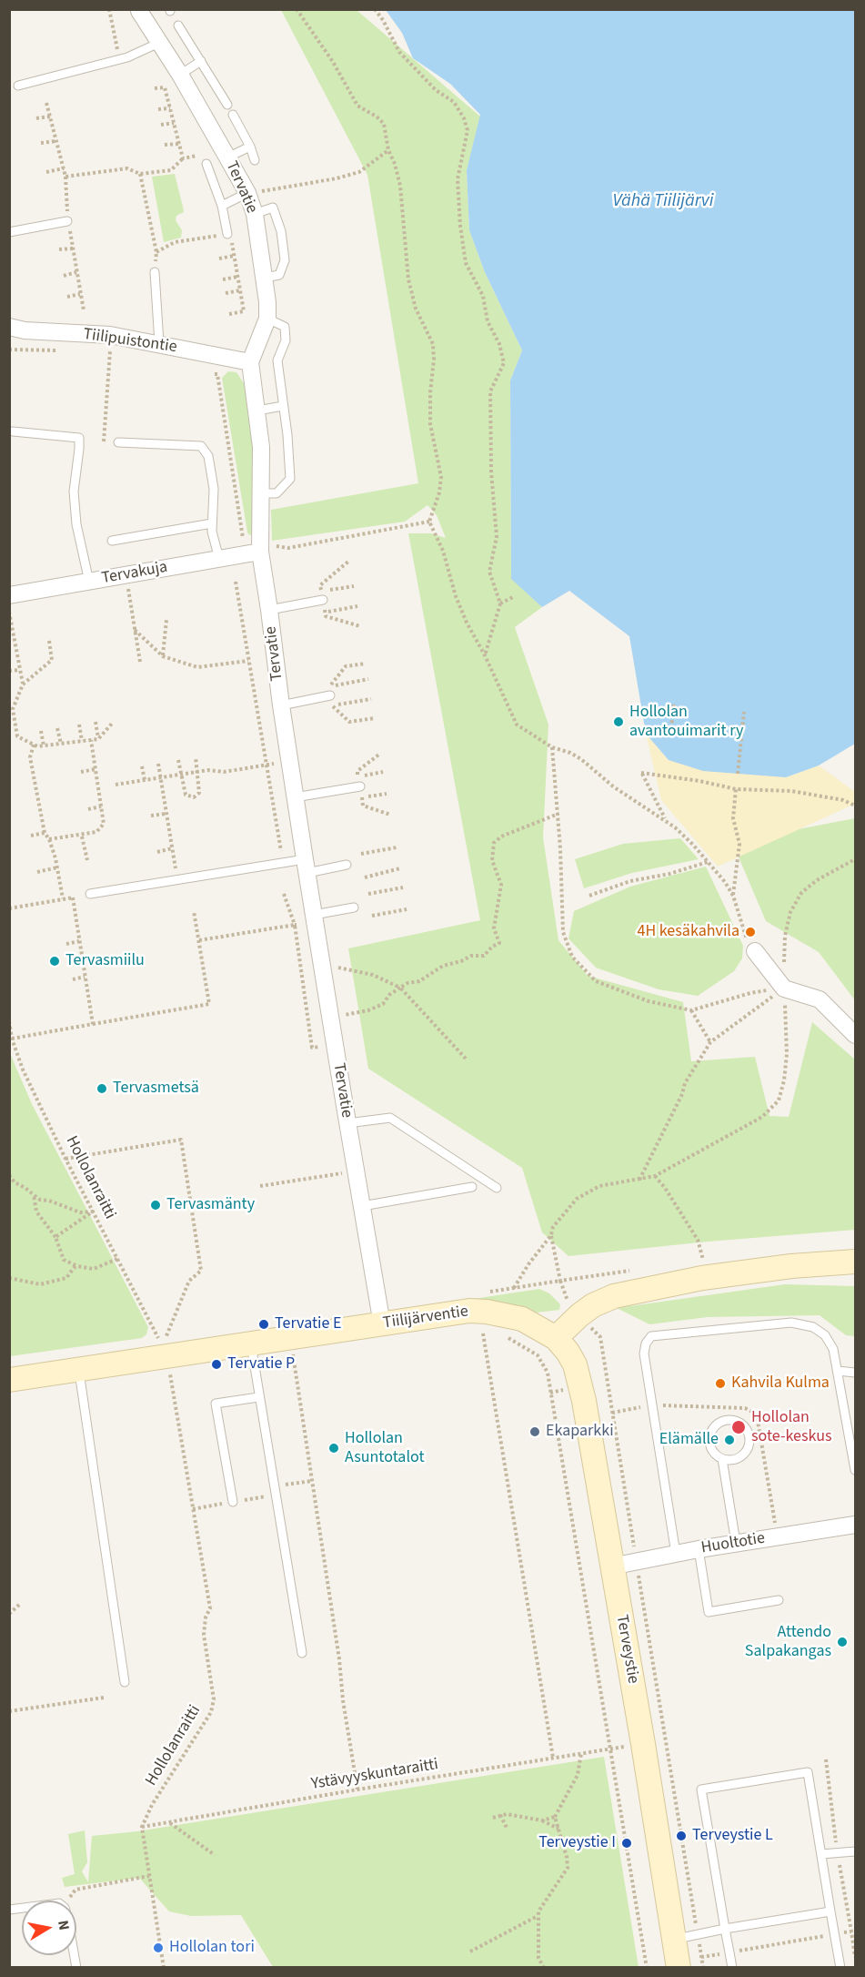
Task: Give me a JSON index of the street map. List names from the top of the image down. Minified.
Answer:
{"streets":{"main road":["Tiilijärventie","Terveystie"],"street":["Tervatie","Tiilipuistontie","Tervakuja","Huoltotie"],"path":["Hollolanraitti","Ystävyyskuntaraitti"]},"crossings":[["Tervatie","Tiilipuistontie"],["Tervatie","Tervakuja"],["Tervatie","Tiilijärventie"],["Hollolanraitti","Tiilijärventie"],["Hollolanraitti","Ystävyyskuntaraitti"],["Tiilijärventie","Terveystie"],["Huoltotie","Terveystie"]],"water":["Vähä Tiilijärvi"],"places":["Hollolan avantouimarit ry","4H kesäkahvila","Tervasmiilu","Tervasmetsä","Tervasmänty","Tervatie E","Tervatie P","Kahvila Kulma","Hollolan sote-keskus","Ekaparkki","Elämälle","Hollolan Asuntotalot","Attendo Salpakangas","Terveystie L","Terveystie I","Hollolan tori"],"north":"right"}
